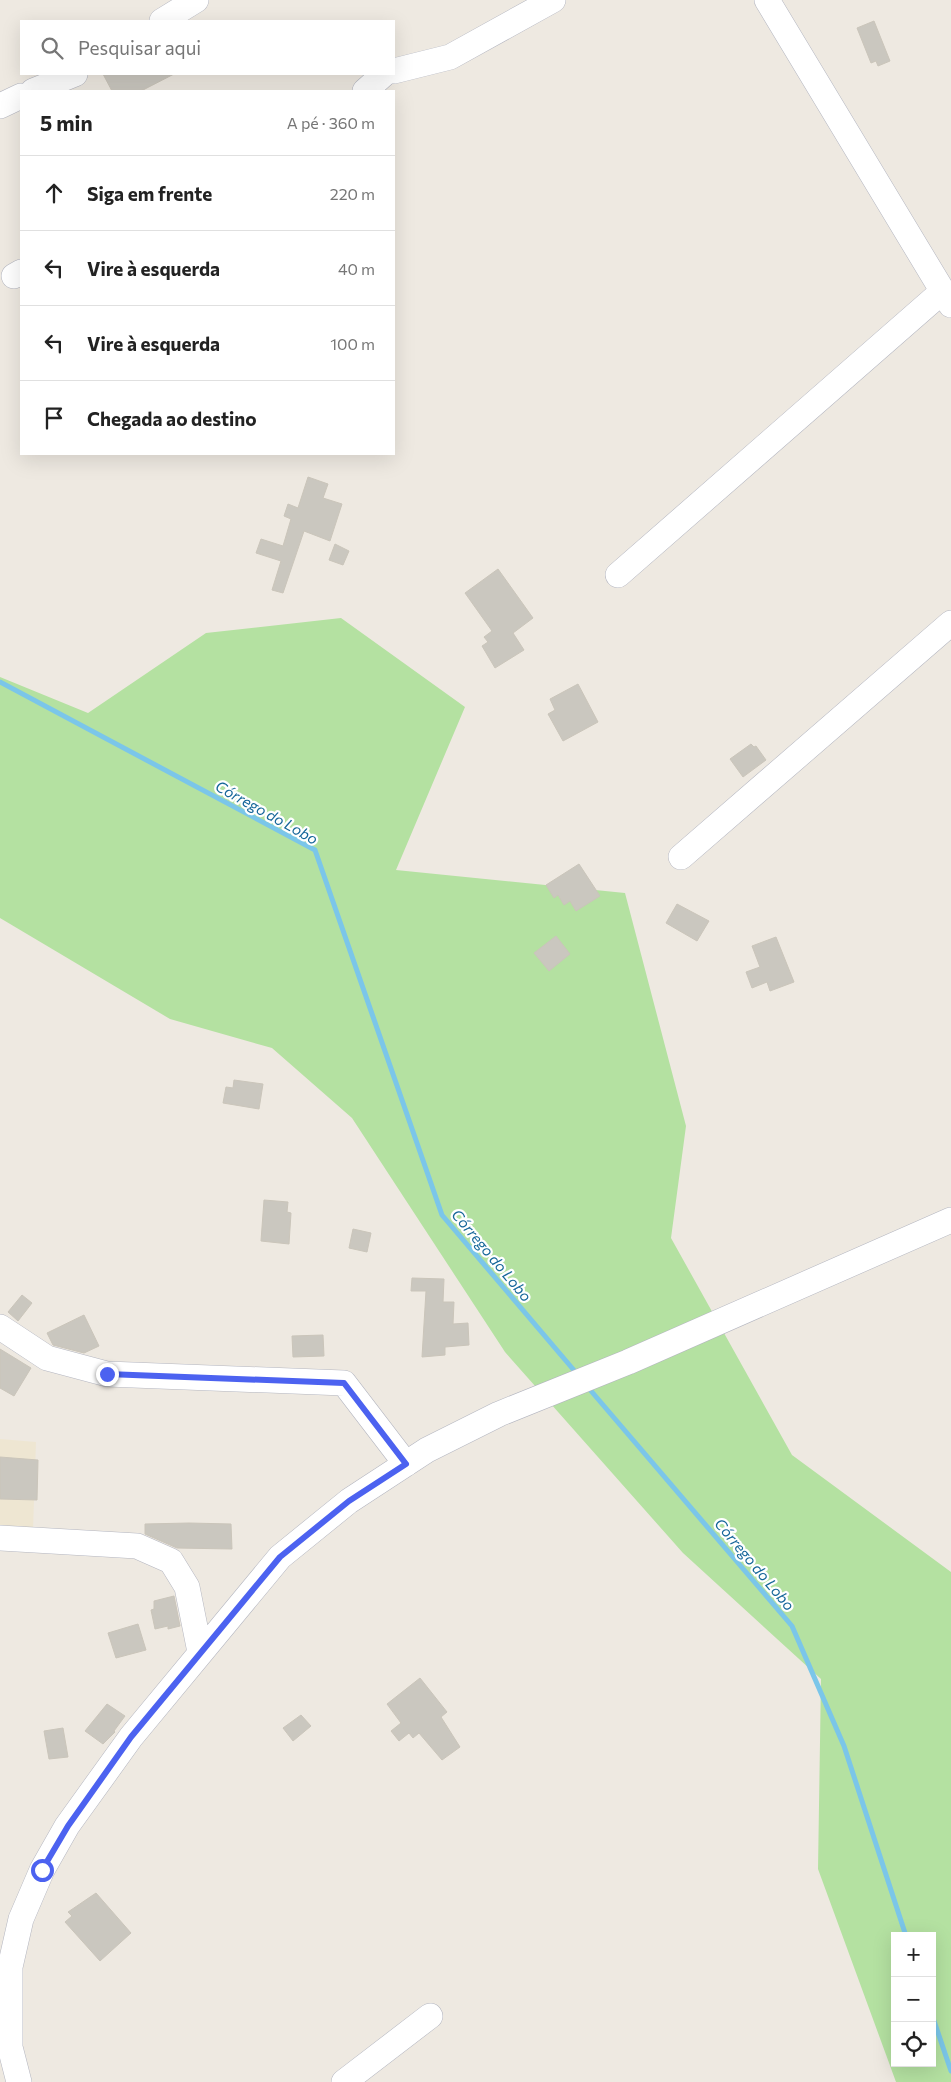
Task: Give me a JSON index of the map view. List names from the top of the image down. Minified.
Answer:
{"water":["Córrego do Lobo"],"page":{"search":"Pesquisar aqui","heading":["5 min","A pé · 360 m"],"list":[["Siga em frente","220 m"],["Vire à esquerda","40 m"],["Vire à esquerda","100 m"],"Chegada ao destino"],"map_buttons":["+","−"]}}
